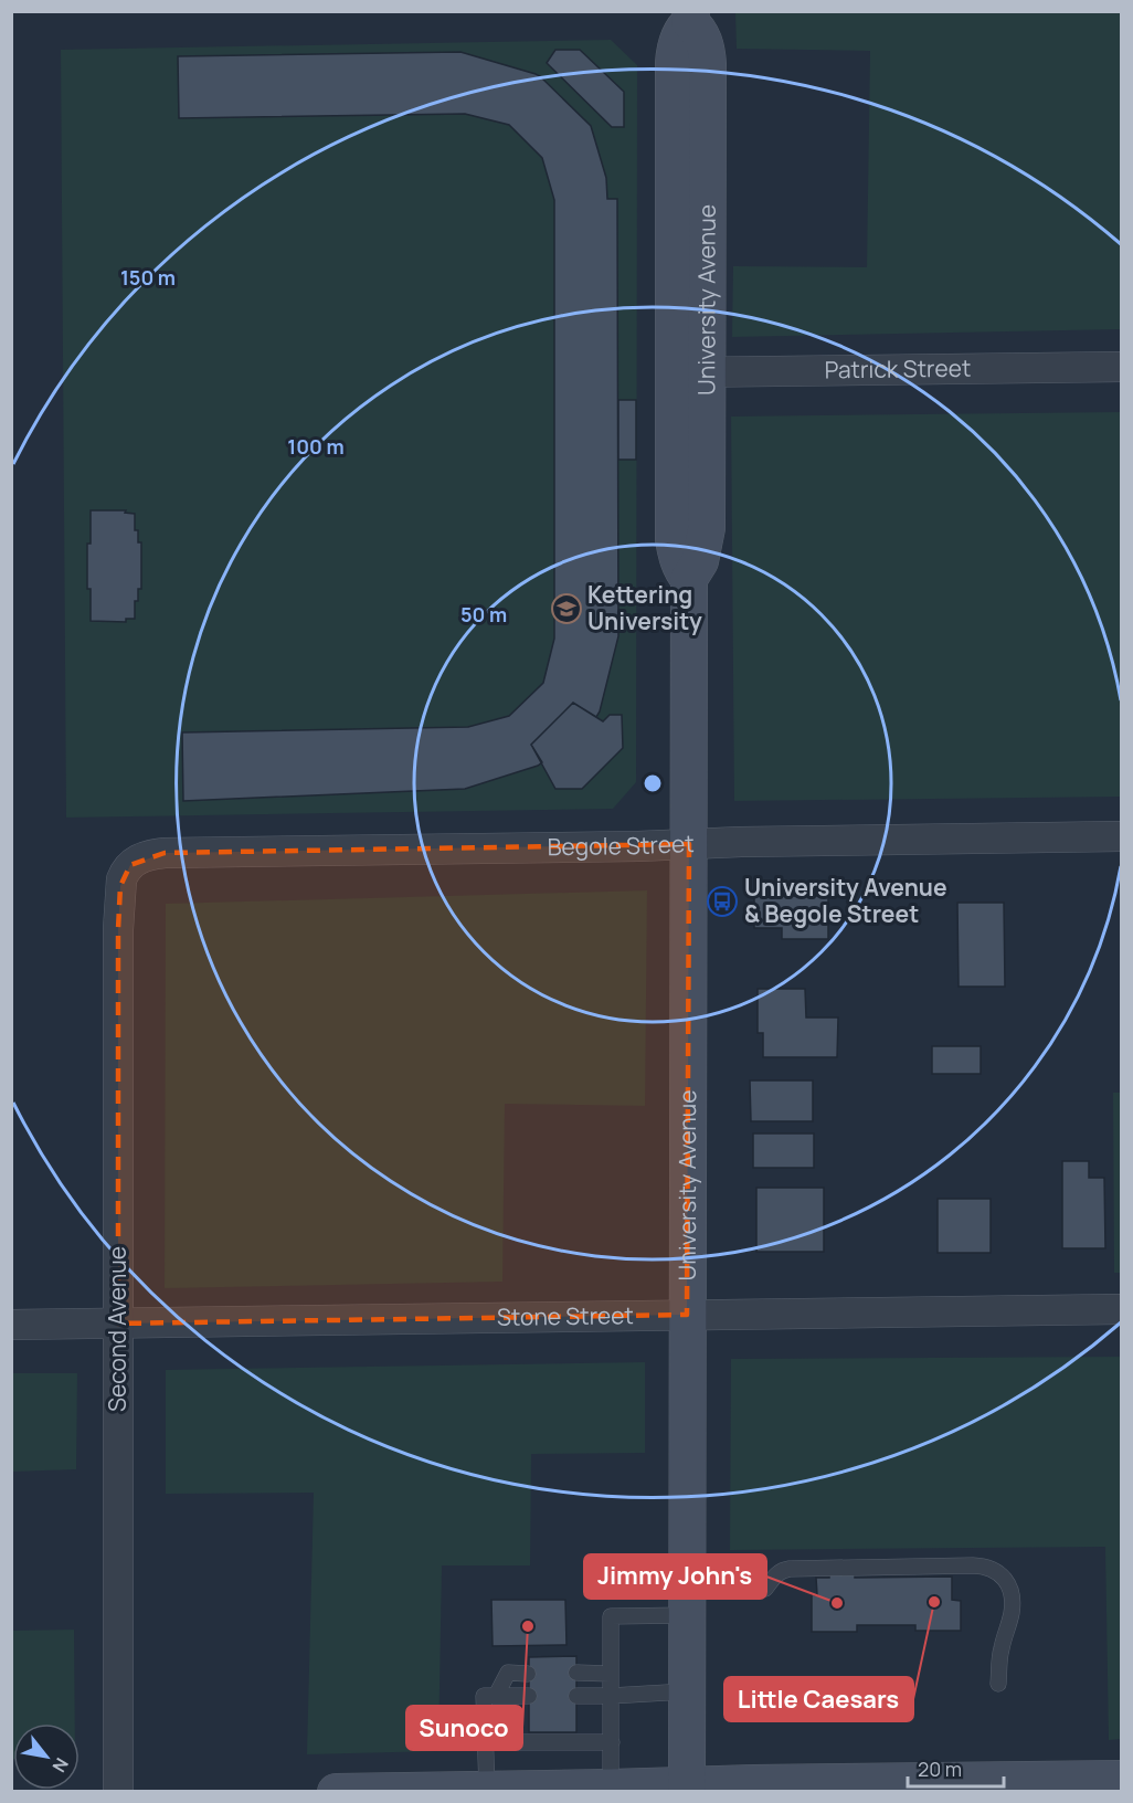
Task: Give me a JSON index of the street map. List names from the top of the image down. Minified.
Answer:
{"streets":{"street":["University Avenue","Patrick Street","Begole Street","Stone Street","Second Avenue"]},"crossings":[["University Avenue","Patrick Street"],["University Avenue","Begole Street"],["University Avenue","Stone Street"],["Begole Street","Second Avenue"],["Stone Street","Second Avenue"]],"places":{"school or university":["Kettering University"],"bus stop":["University Avenue & Begole Street"],"other":["Little Caesars","Jimmy John's","Sunoco"]},"scale_bar":"20 m","north":"bottom right","rings":["150 m","100 m","50 m"]}
